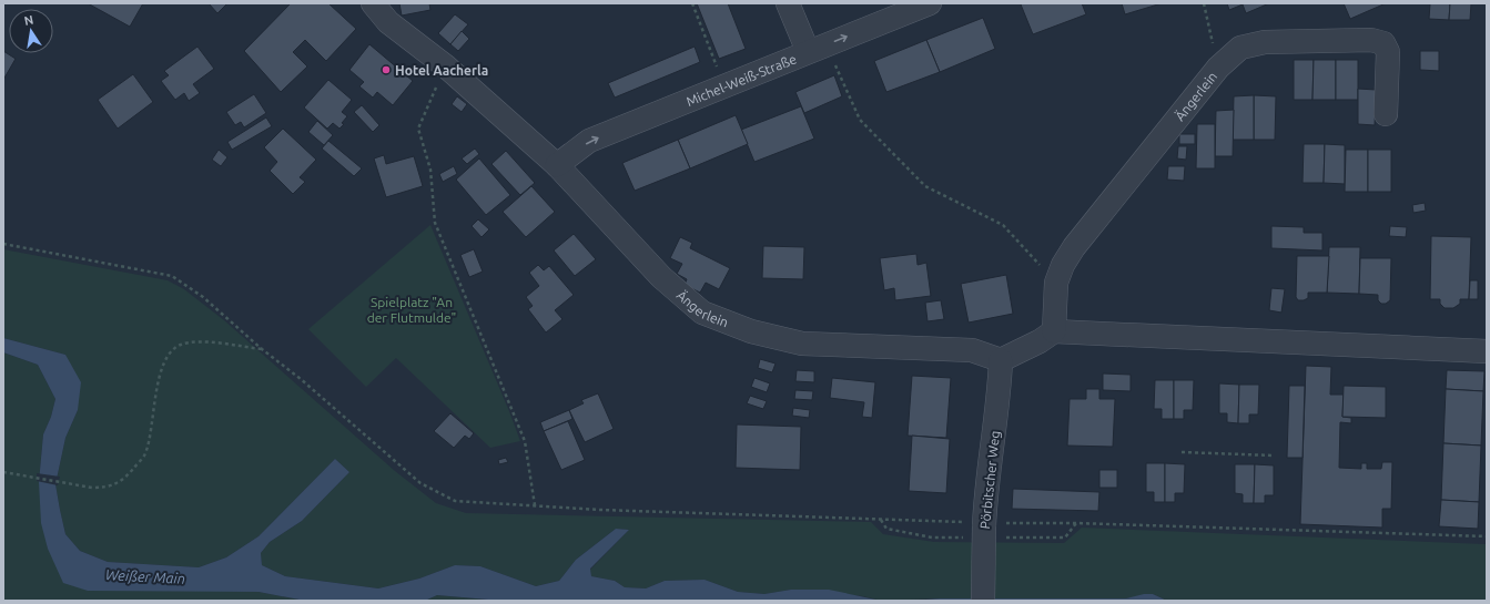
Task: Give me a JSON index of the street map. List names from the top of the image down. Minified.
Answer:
{"streets":{"street":["Michel-Weiß-Straße","Ängerlein","Pörbitscher Weg"]},"crossings":[["Michel-Weiß-Straße","Ängerlein"],["Ängerlein","Pörbitscher Weg"]],"one_way":["Michel-Weiß-Straße"],"water":["Weißer Main"],"parks":["Spielplatz \"An der Flutmulde\""],"places":["Hotel Aacherla"],"north":"top"}
